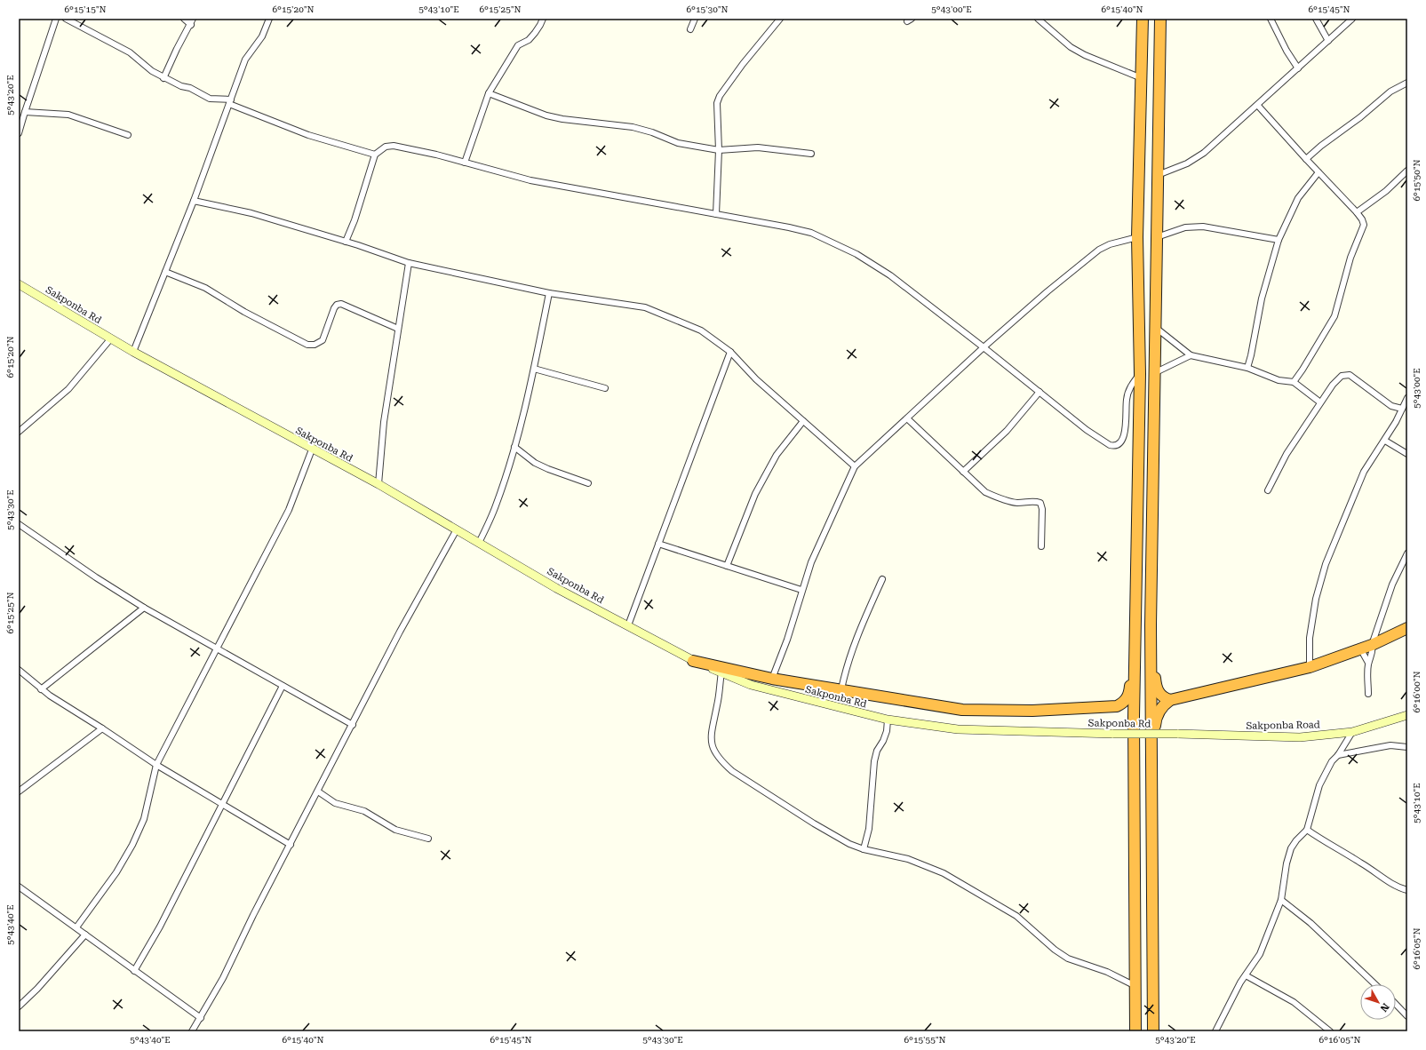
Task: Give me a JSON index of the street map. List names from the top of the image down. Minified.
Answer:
{"streets":{"main road":["Sakponba Rd","Sakponba Road"]},"crossings":[["Sakponba Rd","Sakponba Road"]],"north":"bottom right","coordinates":["6°15'15\"N","6°15'20\"N","5°43'10\"E","6°15'25\"N","6°15'30\"N","5°43'00\"E","6°15'40\"N","6°15'45\"N","5°43'20\"E","6°15'50\"N","5°43'30\"E","6°16'00\"N","5°43'40\"E","6°16'05\"N","6°15'55\"N"]}
